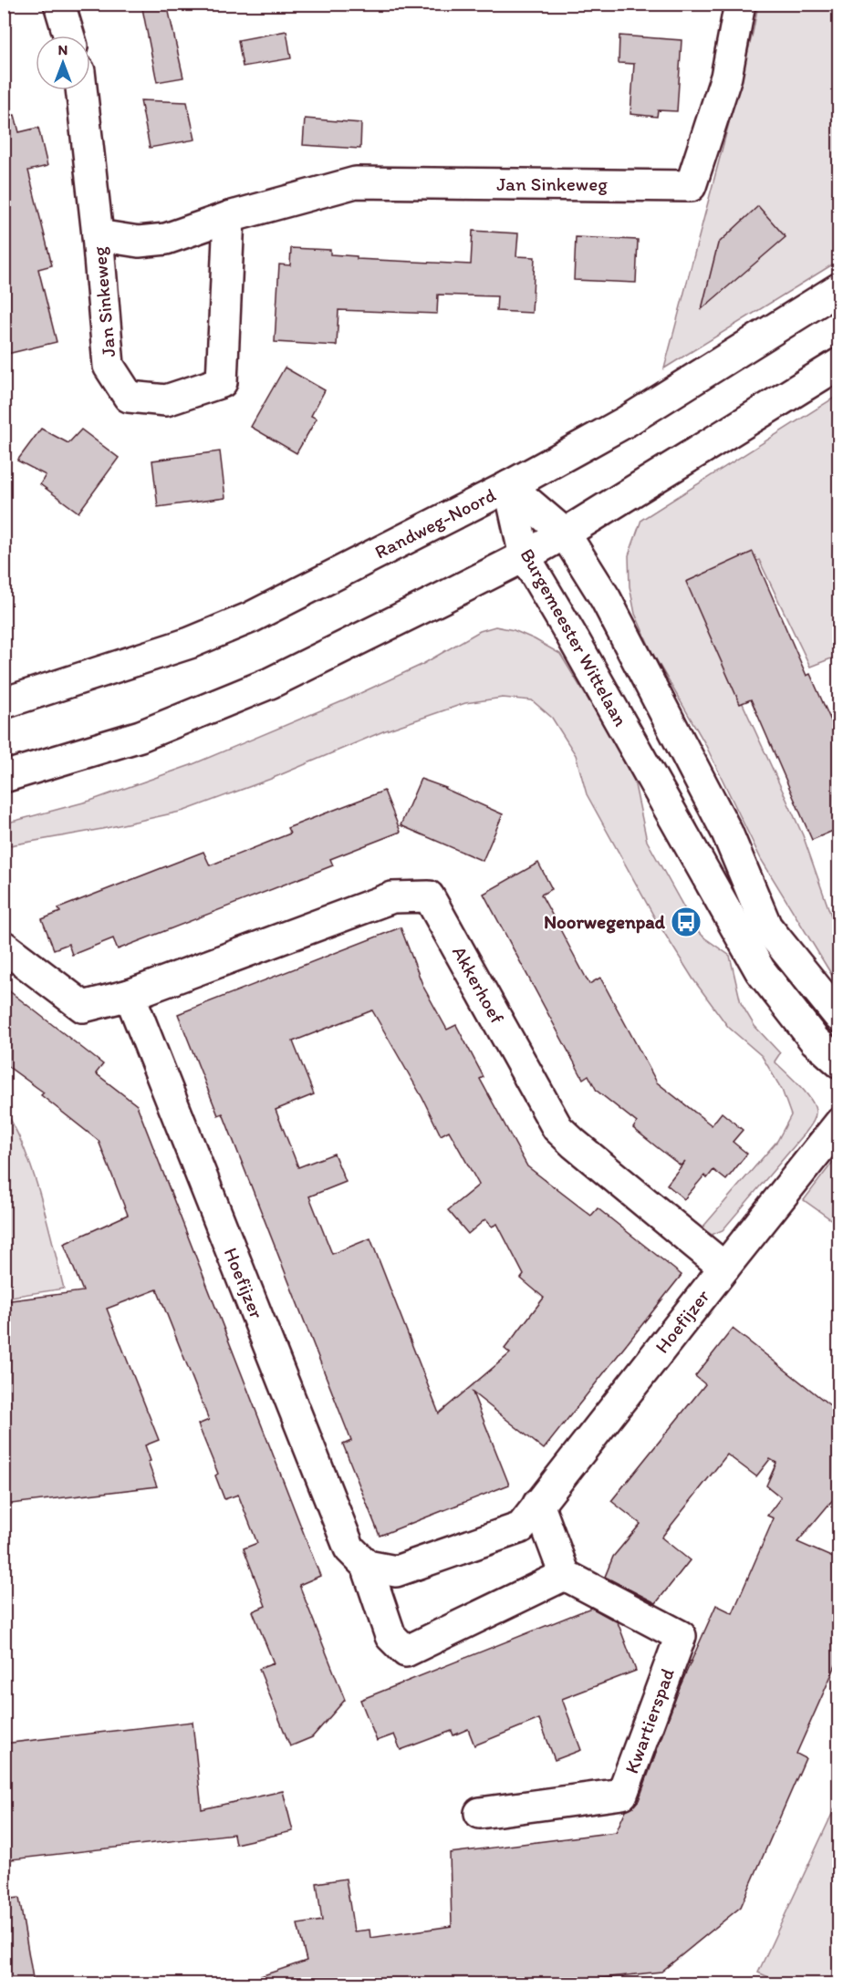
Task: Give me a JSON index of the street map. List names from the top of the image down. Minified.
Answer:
{"streets":{"street":["Jan Sinkeweg","Randweg-Noord","Burgemeester Wittelaan","Akkerhoef","Hoefijzer","Kwartierspad"]},"crossings":[["Randweg-Noord","Burgemeester Wittelaan"],["Akkerhoef","Hoefijzer"],["Hoefijzer","Kwartierspad"]],"places":{"bus stop":["Noorwegenpad"]},"north":"top"}
